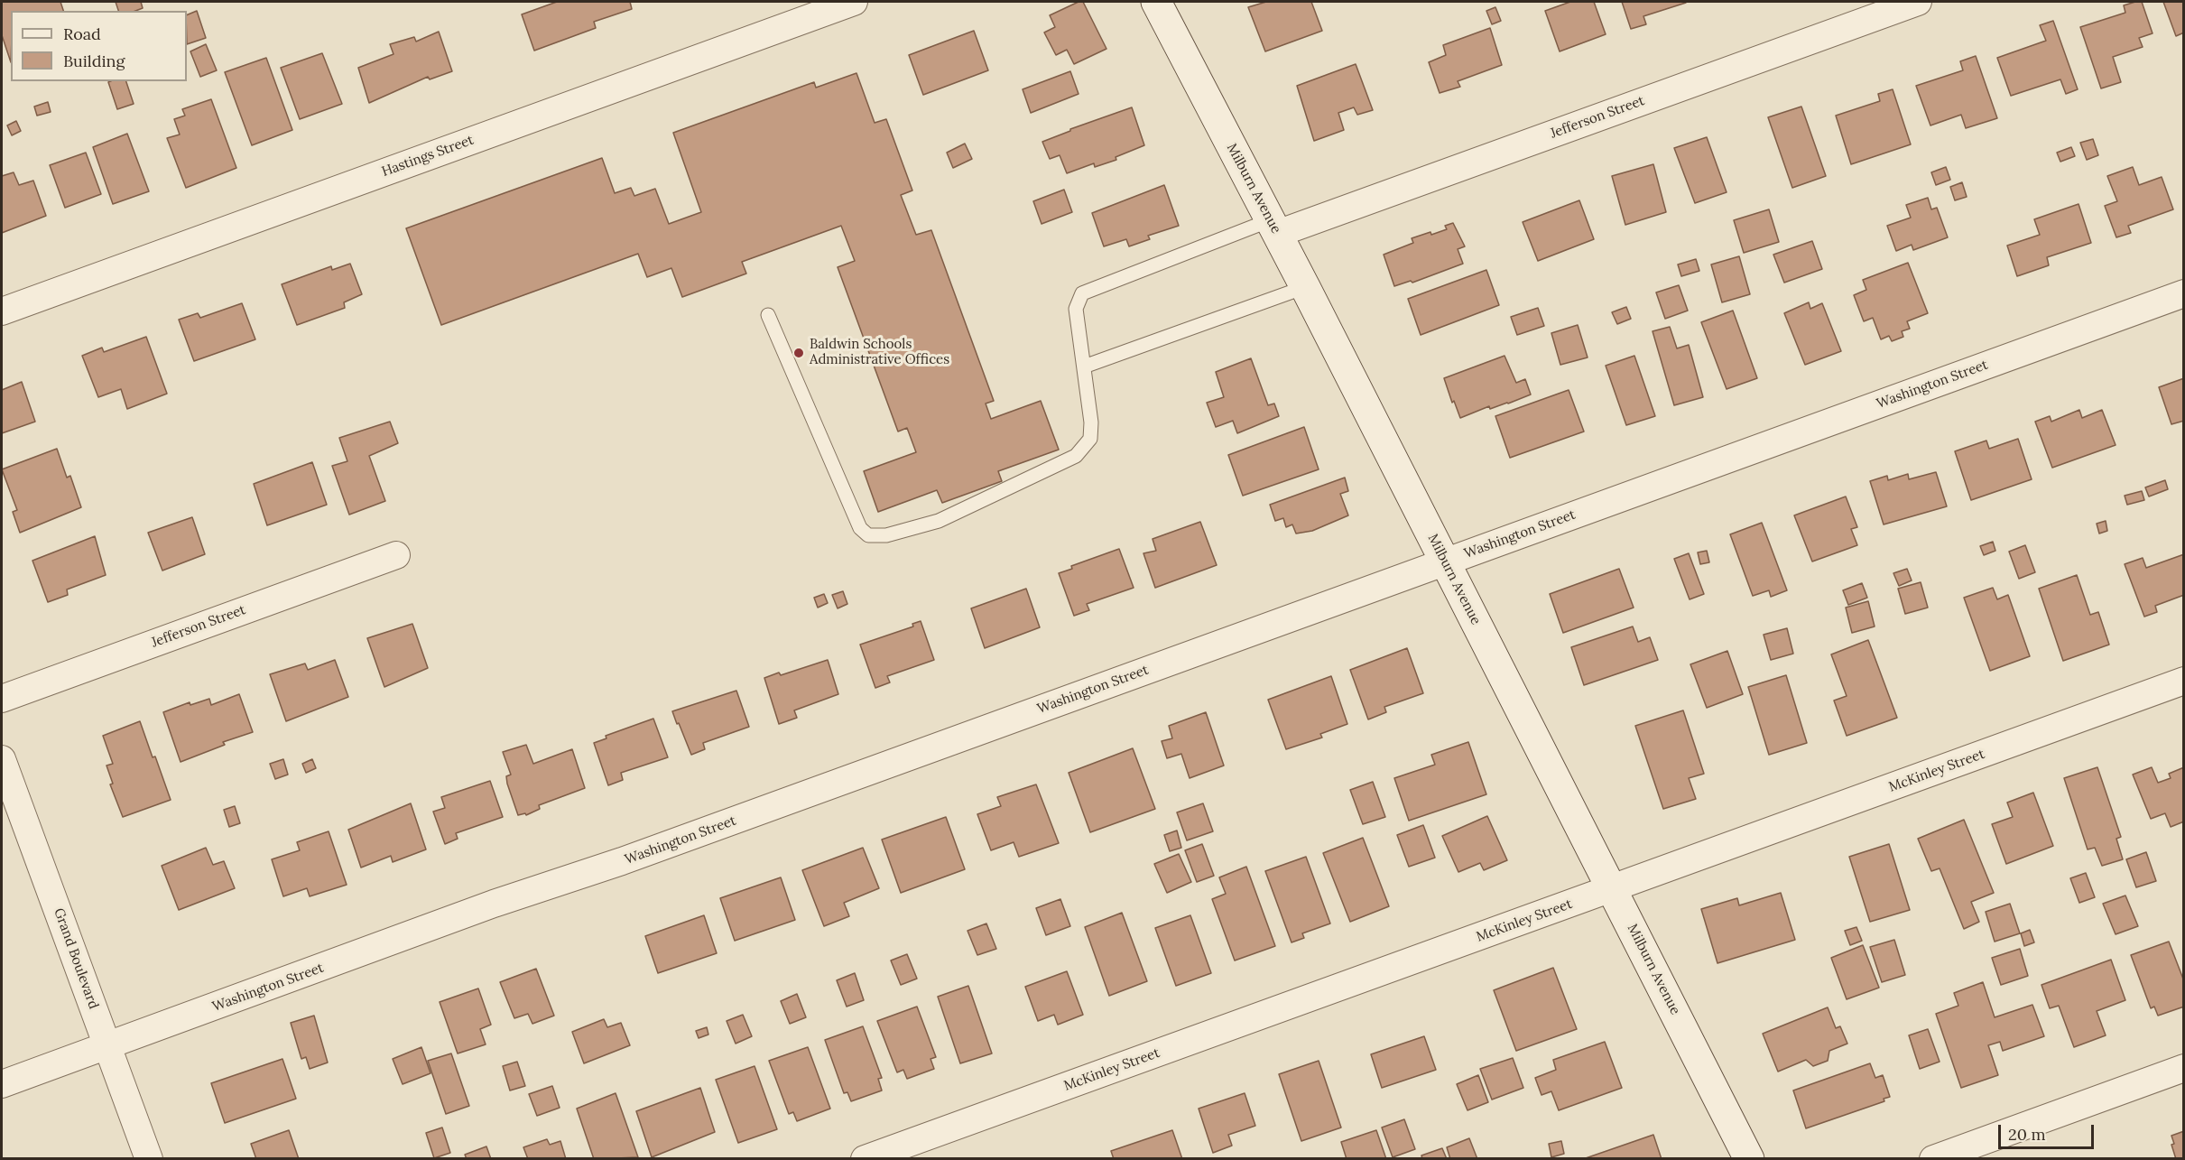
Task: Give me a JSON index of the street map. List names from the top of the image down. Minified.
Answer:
{"streets":{"main road":["Milburn Avenue"],"street":["Jefferson Street","Hastings Street","Washington Street","McKinley Street","Grand Boulevard"]},"crossings":[["Jefferson Street","Milburn Avenue"],["Milburn Avenue","Washington Street"],["Milburn Avenue","McKinley Street"],["Washington Street","Grand Boulevard"]],"places":["Baldwin Schools Administrative Offices"],"legend":["Road","Building"],"scale_bar":"20 m"}
